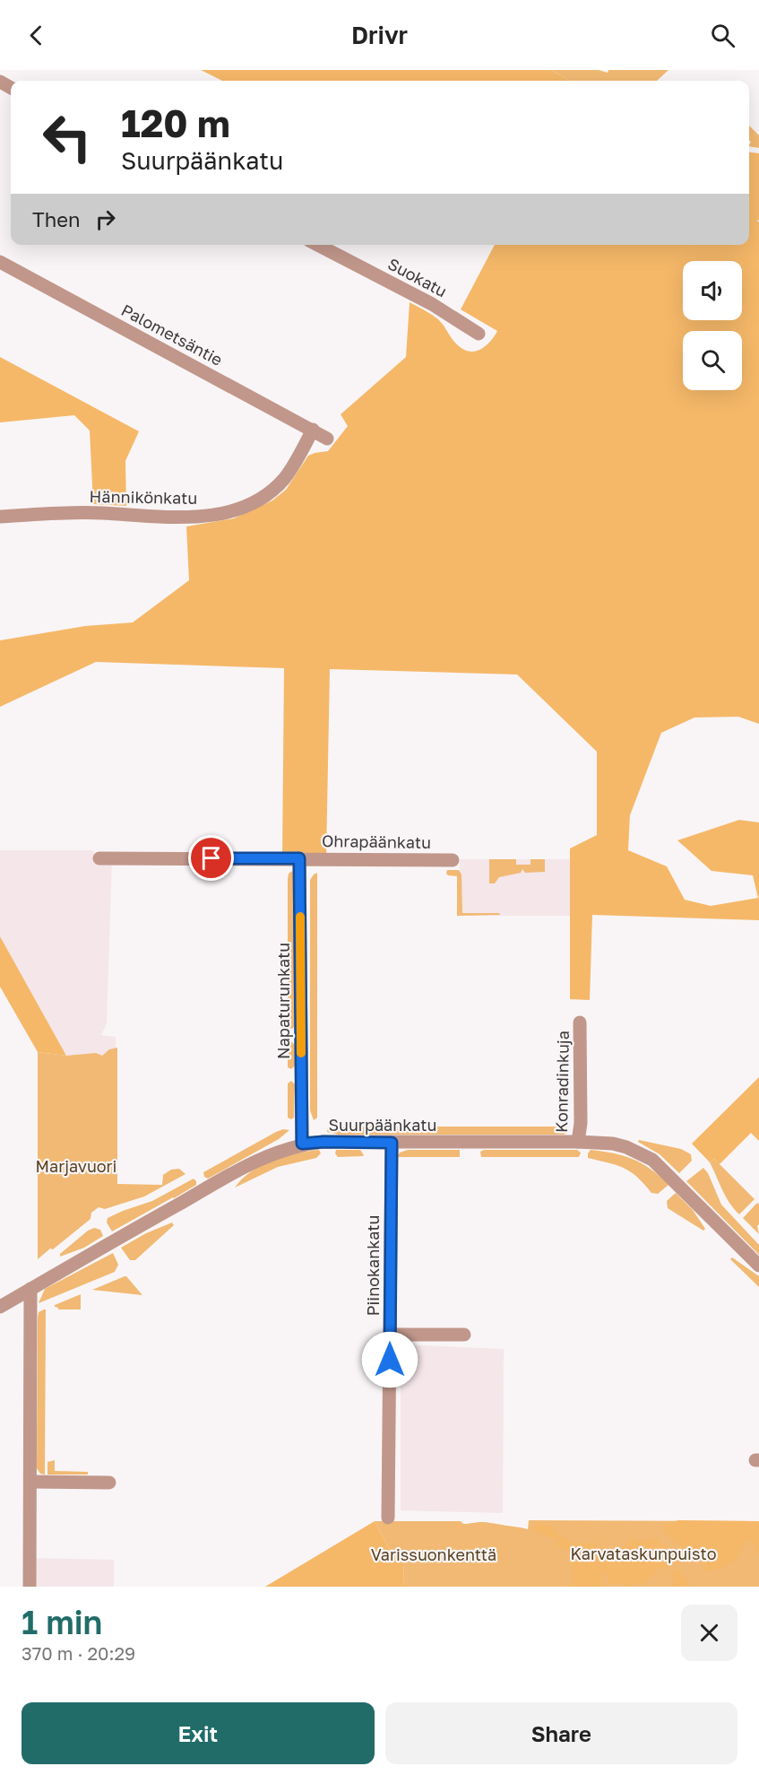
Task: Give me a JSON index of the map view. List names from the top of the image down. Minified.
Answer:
{"streets":{"street":["Suokatu","Palometsäntie","Hännikönkatu","Ohrapäänkatu","Napaturunkatu","Konradinkuja","Suurpäänkatu","Piinokankatu"]},"crossings":[["Palometsäntie","Hännikönkatu"],["Ohrapäänkatu","Napaturunkatu"],["Napaturunkatu","Suurpäänkatu"],["Konradinkuja","Suurpäänkatu"],["Suurpäänkatu","Piinokankatu"]],"parks":["Marjavuori","Karvataskunpuisto","Varissuonkenttä"],"page":{"header":"Drivr","turn":["120 m","Suurpäänkatu"],"then":"Then","heading":["1 min","370 m · 20:29"],"buttons":["Exit","Share"]}}
